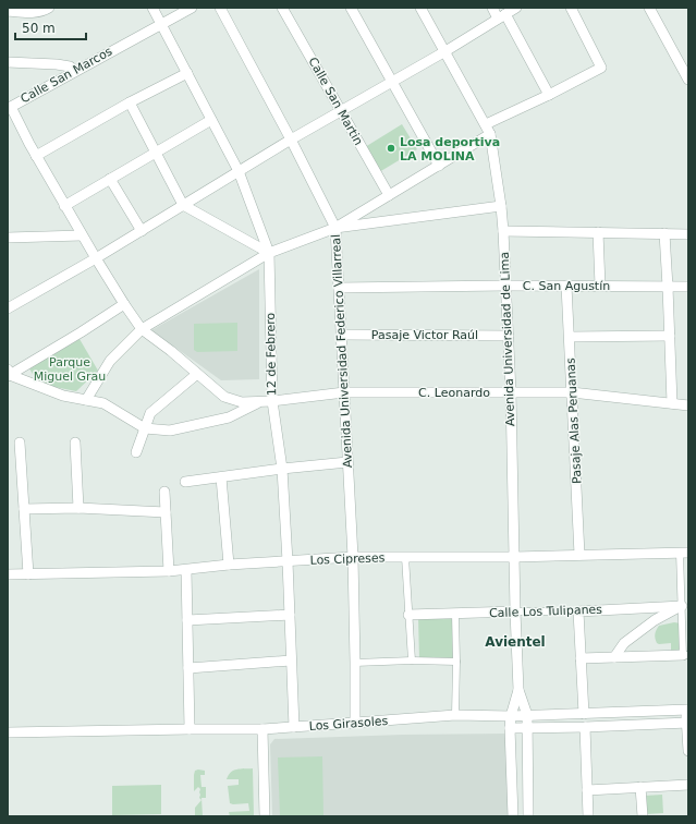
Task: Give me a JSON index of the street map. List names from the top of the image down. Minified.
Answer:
{"streets":{"street":["Calle San Marcos","Calle San Martin","C. San Agustín","Pasaje Victor Raúl","Avenida Universidad de Lima","Avenida Universidad Federico Villarreal","12 de Febrero","C. Leonardo","Pasaje Alas Peruanas","Los Cipreses","Calle Los Tulipanes","Los Girasoles"]},"crossings":[["Calle San Marcos","12 de Febrero"],["Calle San Marcos","C. Leonardo"],["C. San Agustín","Avenida Universidad de Lima"],["C. San Agustín","Avenida Universidad Federico Villarreal"],["C. San Agustín","Pasaje Alas Peruanas"],["Pasaje Victor Raúl","Avenida Universidad de Lima"],["Pasaje Victor Raúl","Avenida Universidad Federico Villarreal"],["Avenida Universidad de Lima","C. Leonardo"],["Avenida Universidad de Lima","Los Cipreses"],["Avenida Universidad de Lima","Calle Los Tulipanes"],["Avenida Universidad de Lima","Los Girasoles"],["Avenida Universidad Federico Villarreal","C. Leonardo"],["Avenida Universidad Federico Villarreal","Los Cipreses"],["Avenida Universidad Federico Villarreal","Los Girasoles"],["12 de Febrero","C. Leonardo"],["12 de Febrero","Los Cipreses"],["12 de Febrero","Los Girasoles"],["C. Leonardo","Pasaje Alas Peruanas"],["Pasaje Alas Peruanas","Los Cipreses"]],"districts":["Avientel"],"parks":["Parque Miguel Grau"],"places":["Losa deportiva LA MOLINA"],"scale_bar":"50 m"}
